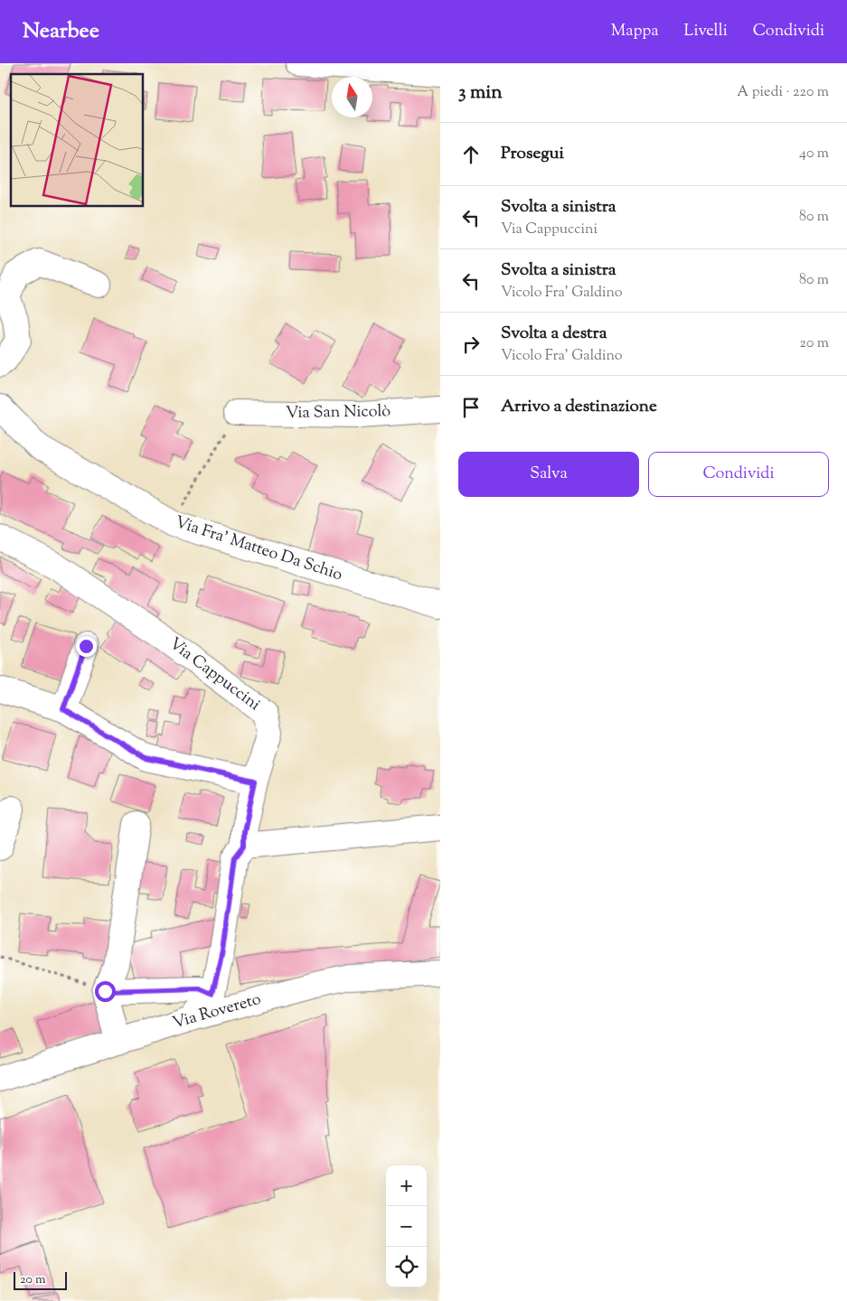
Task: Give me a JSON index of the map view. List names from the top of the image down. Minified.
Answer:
{"streets":{"street":["Via San Nicolò","Via Fra' Matteo Da Schio","Via Cappuccini","Via Rovereto"]},"crossings":[["Via Cappuccini","Via Rovereto"]],"scale_bar":"20 m","north":"top","page":{"header":"Nearbee","nav":["Mappa","Livelli","Condividi"],"heading":["3 min","A piedi · 220 m"],"list":[["Prosegui","40 m"],["Svolta a sinistra","Via Cappuccini","80 m"],["Svolta a sinistra","Vicolo Fra' Galdino","80 m"],["Svolta a destra","Vicolo Fra' Galdino","20 m"],"Arrivo a destinazione"],"buttons":["Salva","Condividi"],"map_buttons":["+","−"],"scale":"20 m"}}
